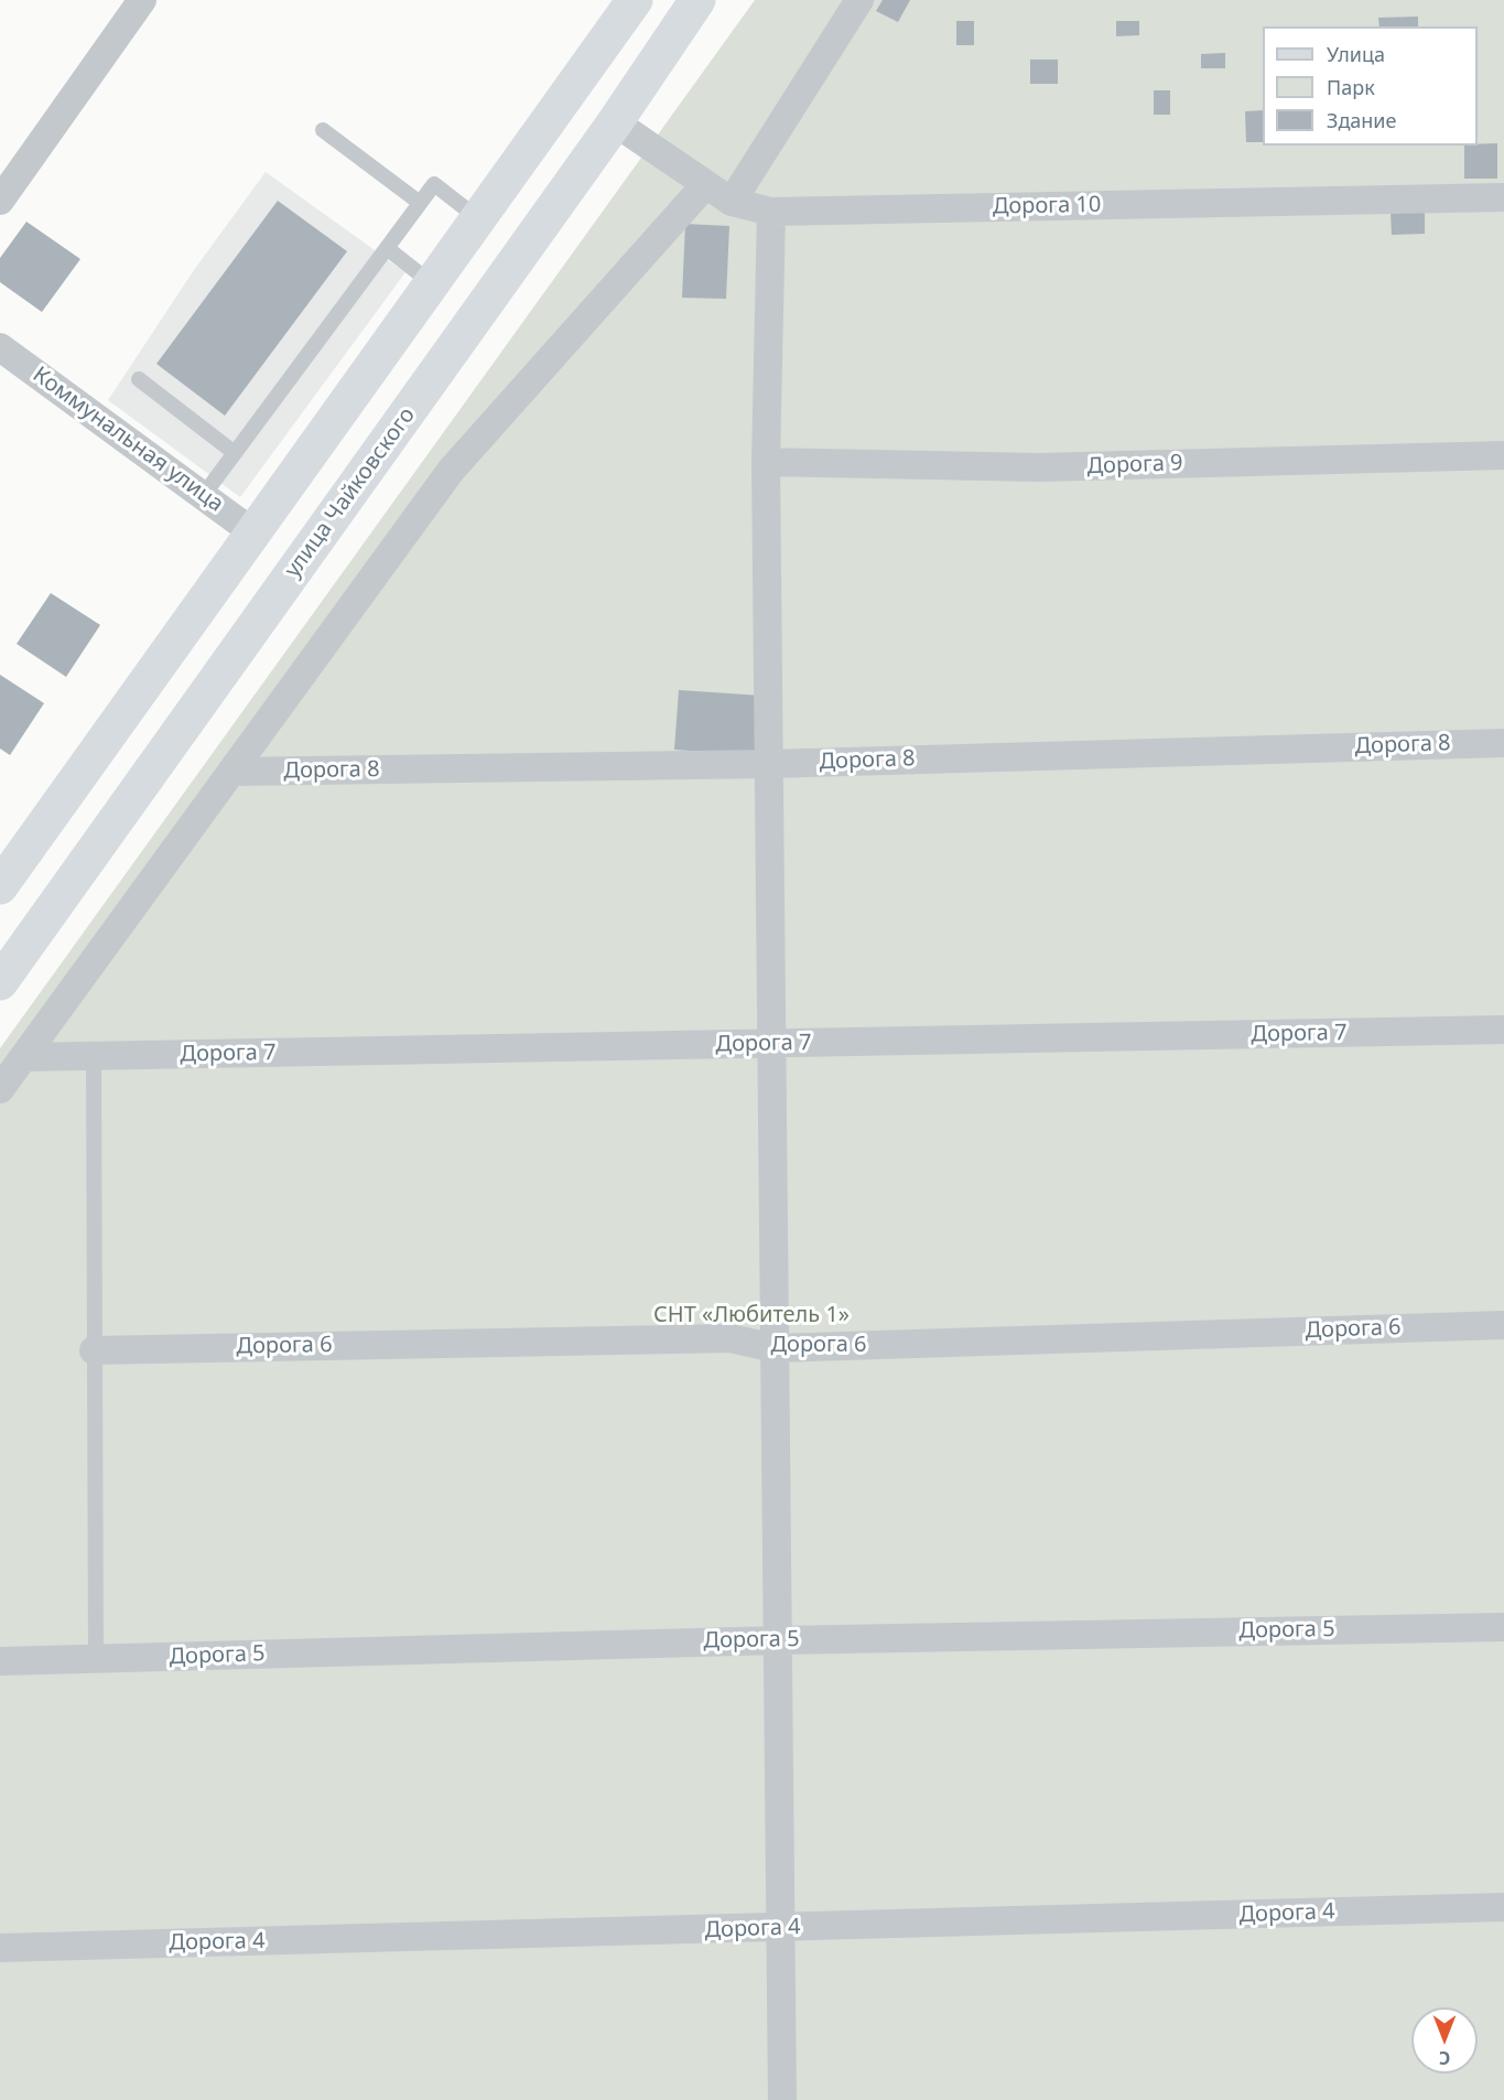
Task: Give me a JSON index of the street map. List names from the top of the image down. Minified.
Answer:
{"streets":{"main road":["улица Чайковского"],"street":["Дорога 10","Коммунальная улица","Дорога 9","Дорога 8","Дорога 7","Дорога 6","Дорога 5","Дорога 4"]},"crossings":[["Дорога 10","улица Чайковского"]],"parks":["СНТ «Любитель 1»"],"legend":["Улица","Парк","Здание"],"north":"bottom"}
